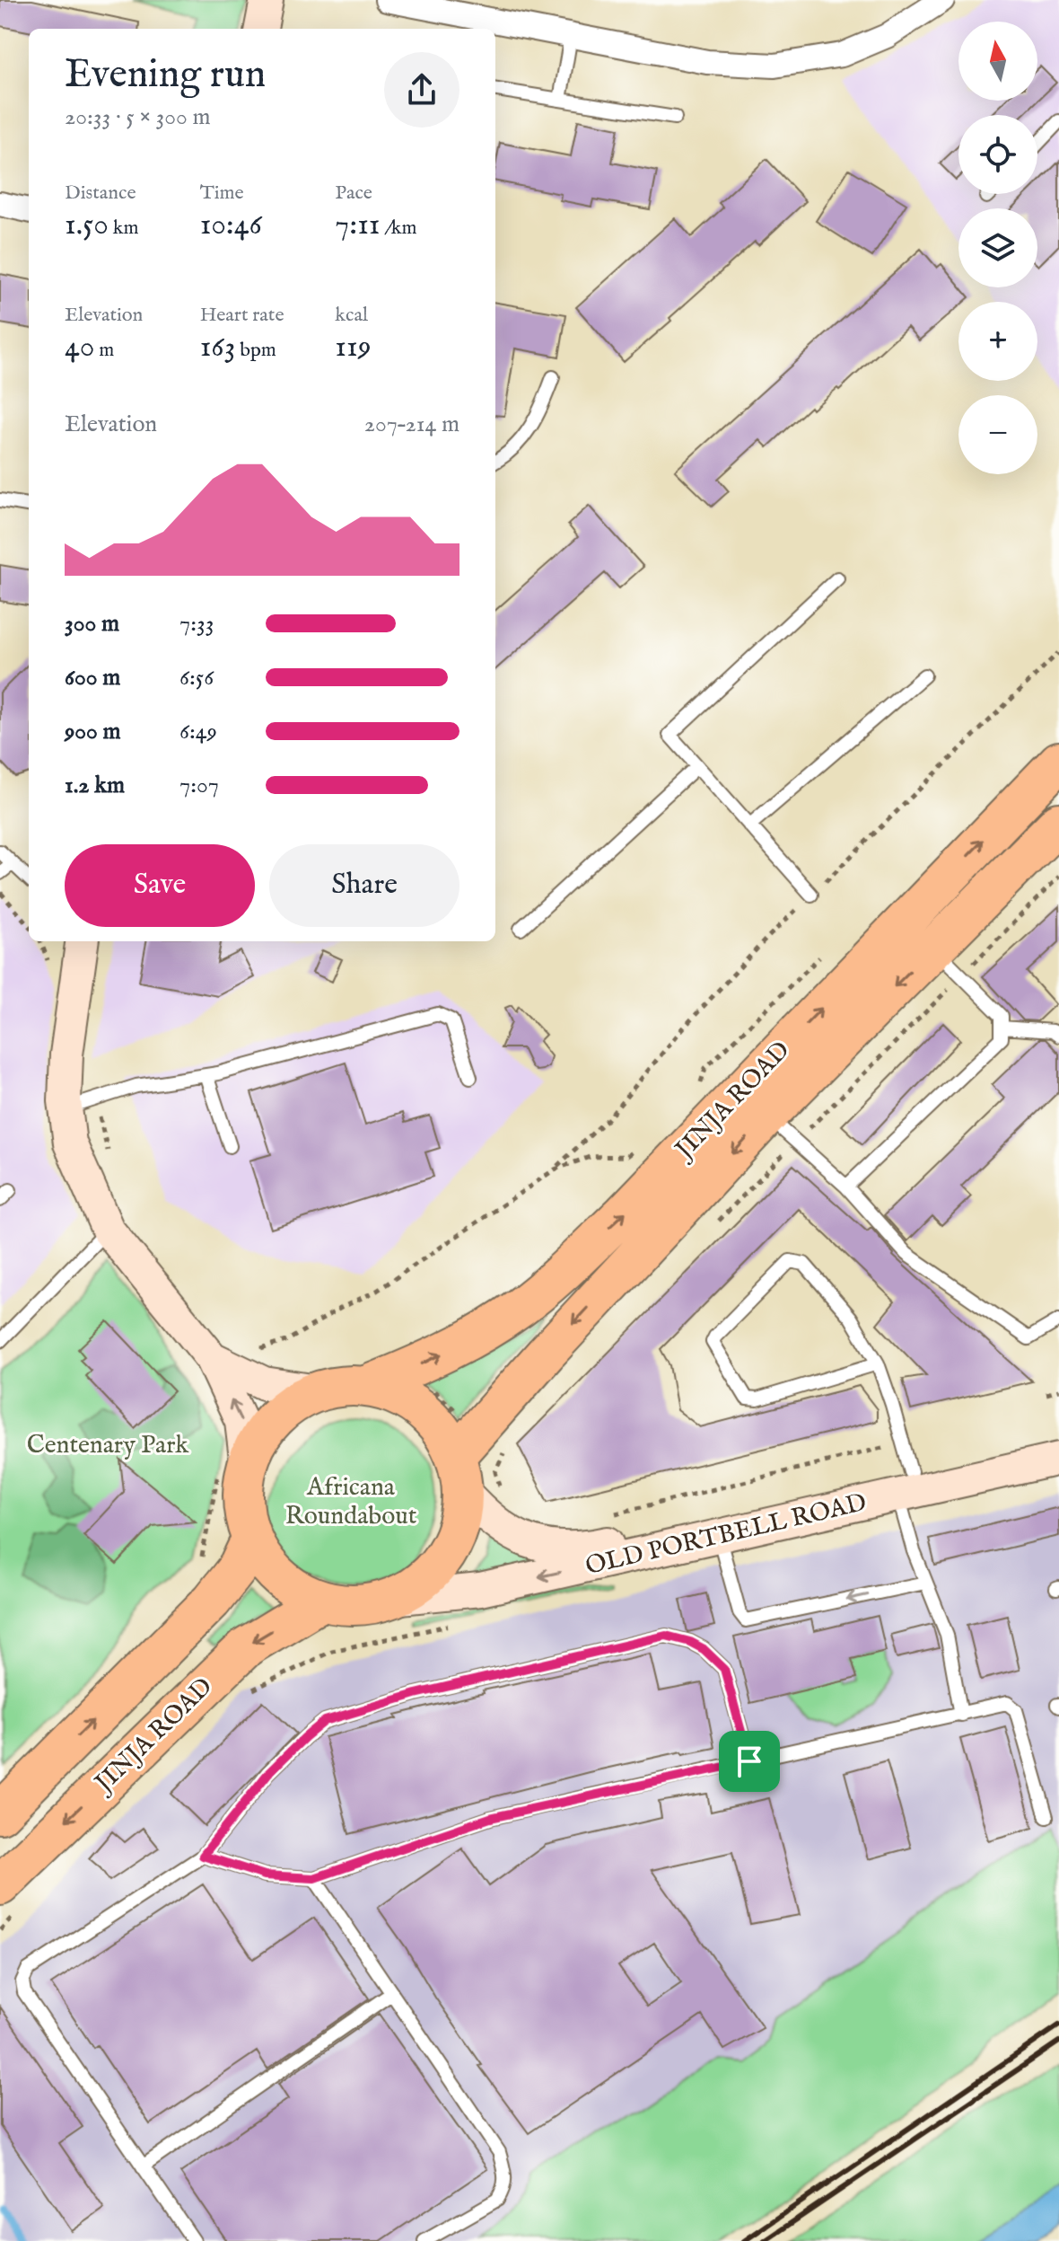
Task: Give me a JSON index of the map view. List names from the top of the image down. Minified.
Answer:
{"streets":{"highway":["JINJA ROAD"],"main road":["OLD PORTBELL ROAD"]},"crossings":[["JINJA ROAD","OLD PORTBELL ROAD"]],"parks":["Centenary Park","Africana Roundabout"],"north":"top","page":{"map_buttons":["+","−"],"heading":["Evening run","20:33 · 5 × 300 m"],"stats":[["Distance","1.50 km"],["Time","10:46"],["Pace","7:11 /km"],["Elevation","40 m"],["Heart rate","163 bpm"],["kcal","119"]],"chart":["Elevation","207–214 m"],"list":[{"name":"300 m","note":"7:33"},{"name":"600 m","note":"6:56"},{"name":"900 m","note":"6:49"},{"name":"1.2 km","note":"7:07"}],"buttons":["Save","Share"]}}
